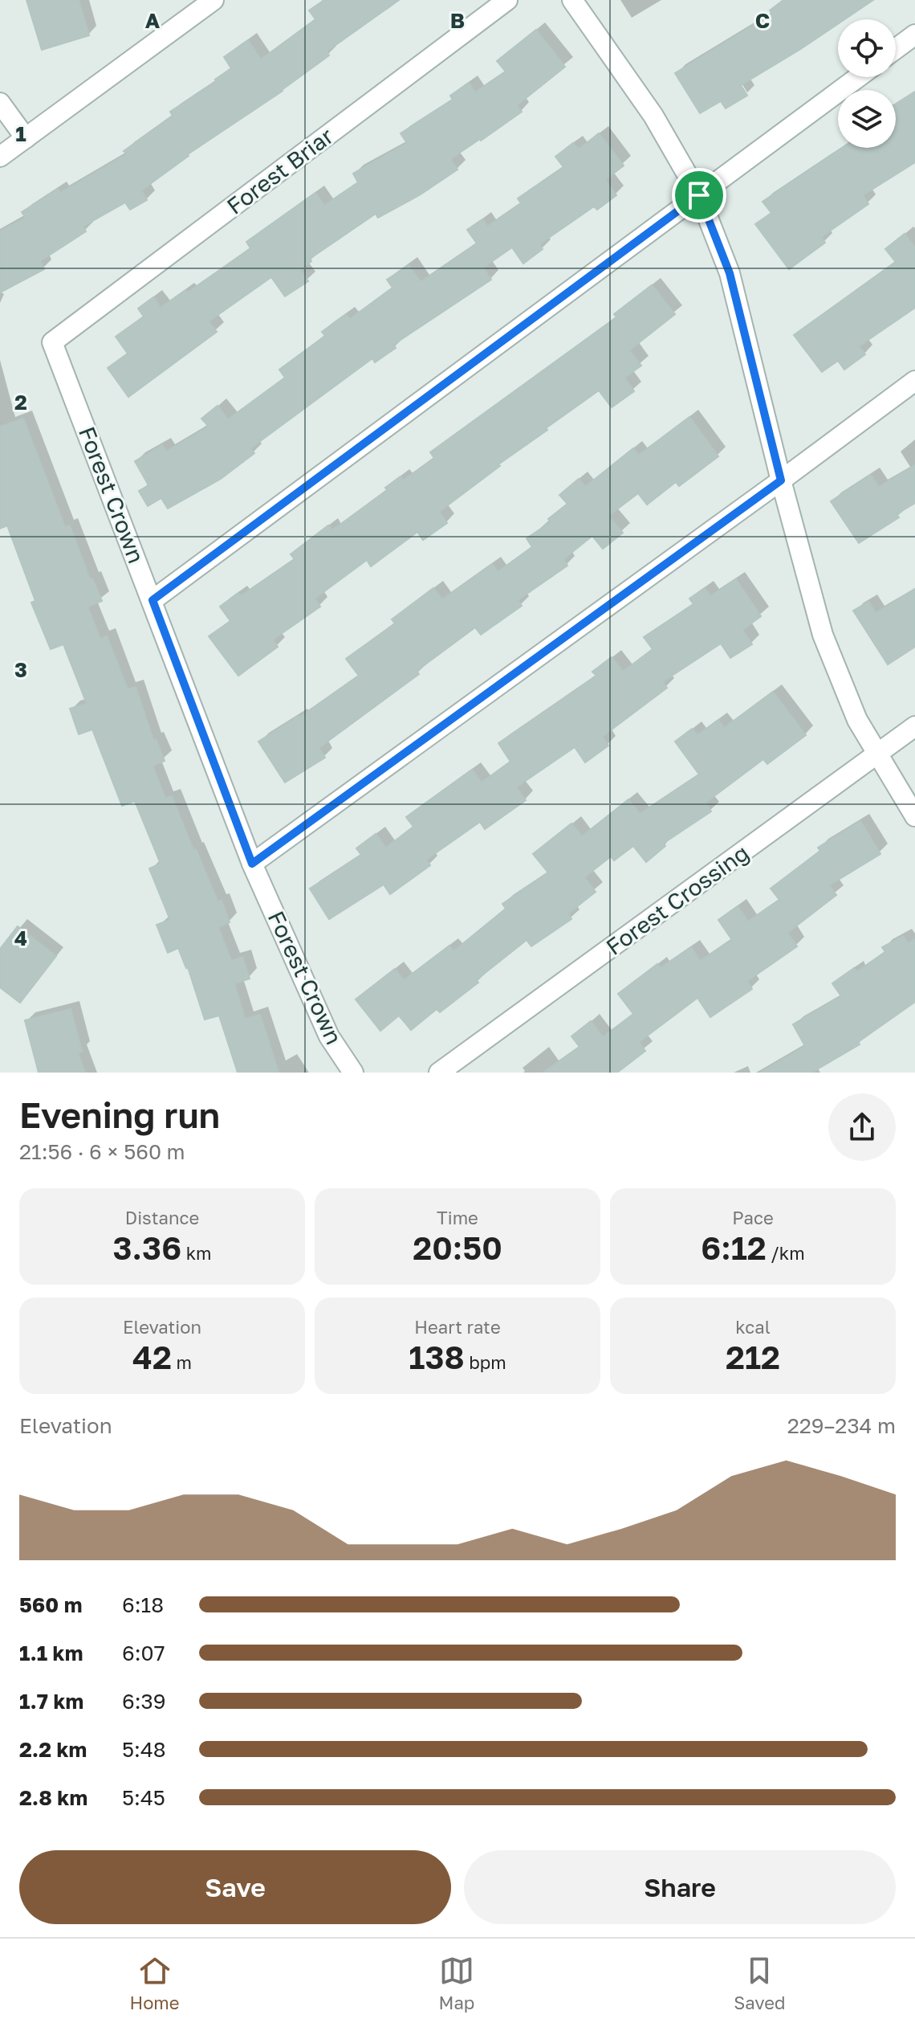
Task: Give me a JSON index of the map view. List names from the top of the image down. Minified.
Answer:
{"streets":{"street":["Forest Briar","Forest Crown","Forest Crossing"]},"crossings":[["Forest Briar","Forest Crown"]],"page":{"heading":["Evening run","21:56 · 6 × 560 m"],"stats":[["Distance","3.36 km"],["Time","20:50"],["Pace","6:12 /km"],["Elevation","42 m"],["Heart rate","138 bpm"],["kcal","212"]],"chart":["Elevation","229–234 m"],"list":[{"name":"560 m","note":"6:18"},{"name":"1.1 km","note":"6:07"},{"name":"1.7 km","note":"6:39"},{"name":"2.2 km","note":"5:48"},{"name":"2.8 km","note":"5:45"}],"buttons":["Save","Share"],"tabs":["Home","Map","Saved"]},"grid":{"columns":["A","B","C"],"rows":["1","2","3","4"]}}
